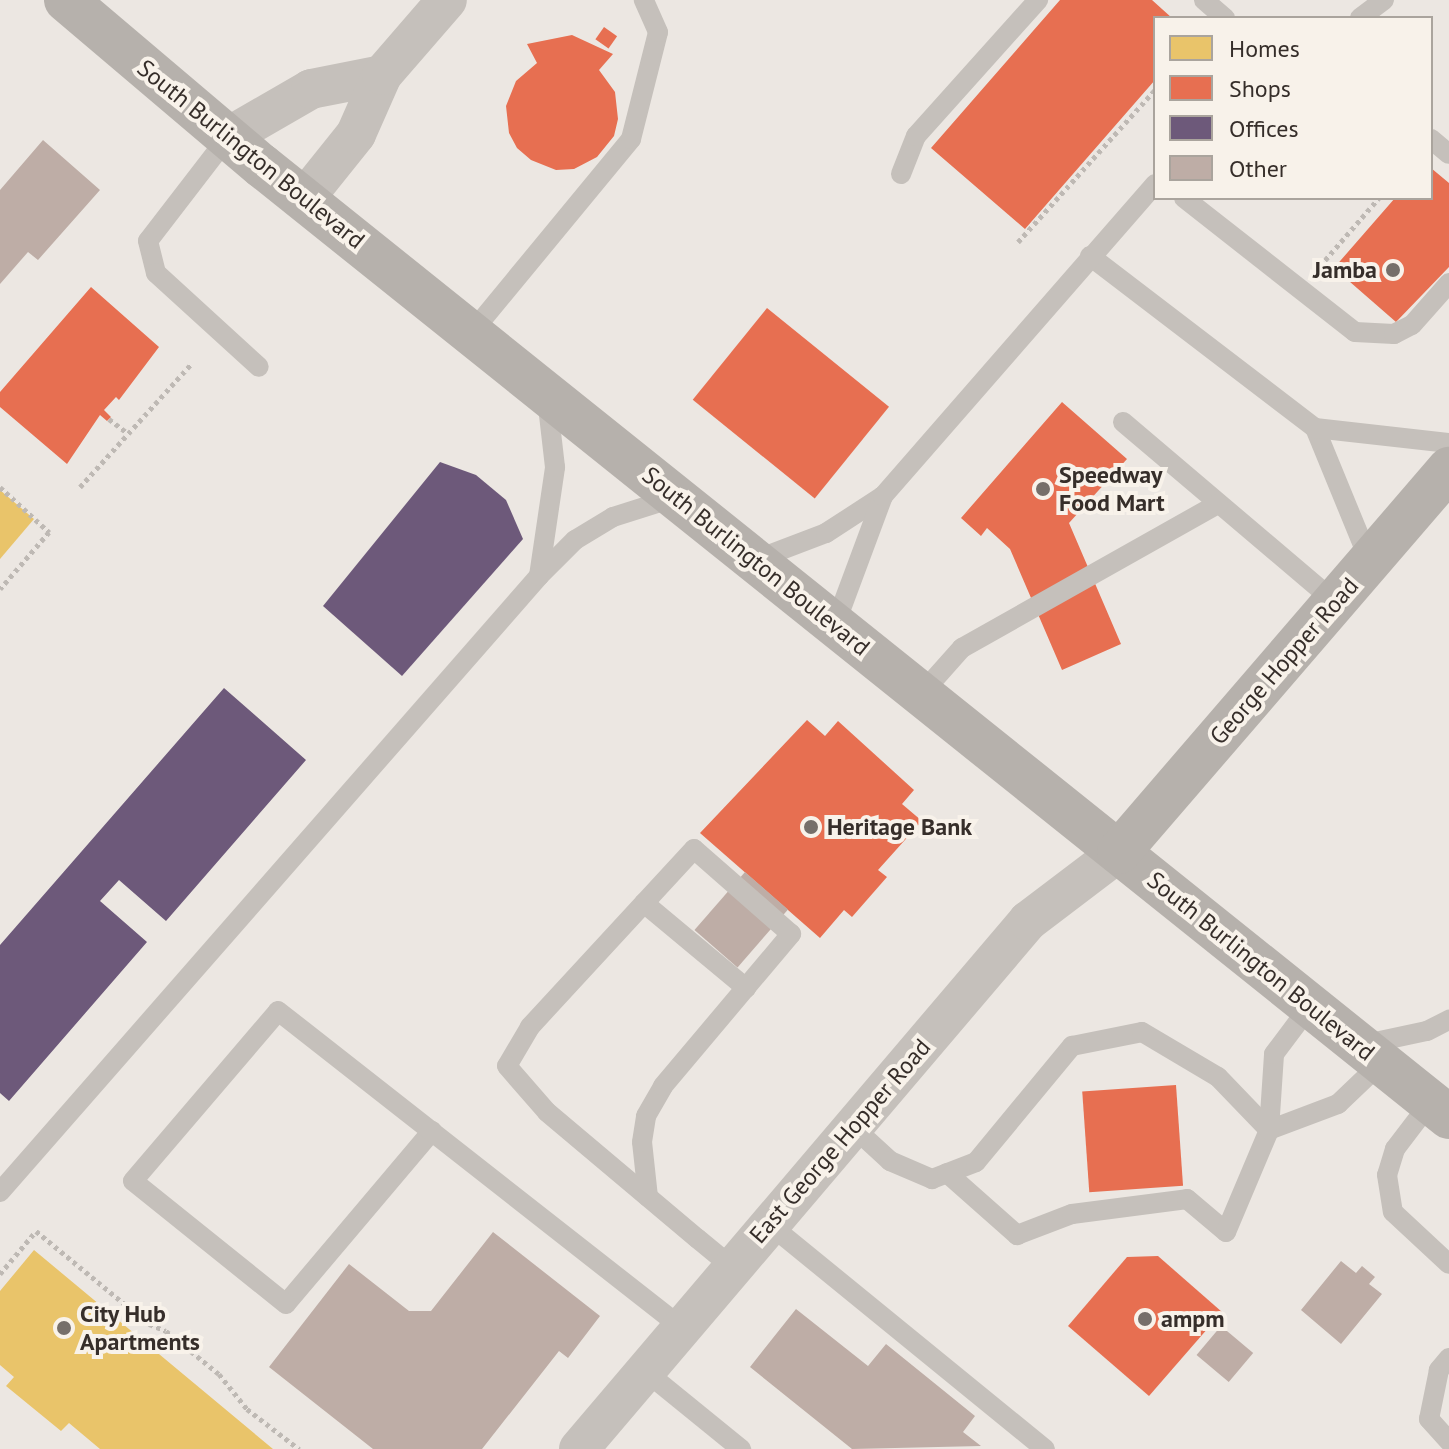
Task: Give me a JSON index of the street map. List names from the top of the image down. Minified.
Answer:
{"streets":{"main road":["South Burlington Boulevard","George Hopper Road"],"street":["East George Hopper Road"]},"crossings":[["South Burlington Boulevard","George Hopper Road"],["South Burlington Boulevard","East George Hopper Road"],["George Hopper Road","East George Hopper Road"]],"places":["Jamba","Speedway Food Mart","Heritage Bank","ampm","City Hub Apartments"],"legend":["Homes","Shops","Offices","Other"]}
